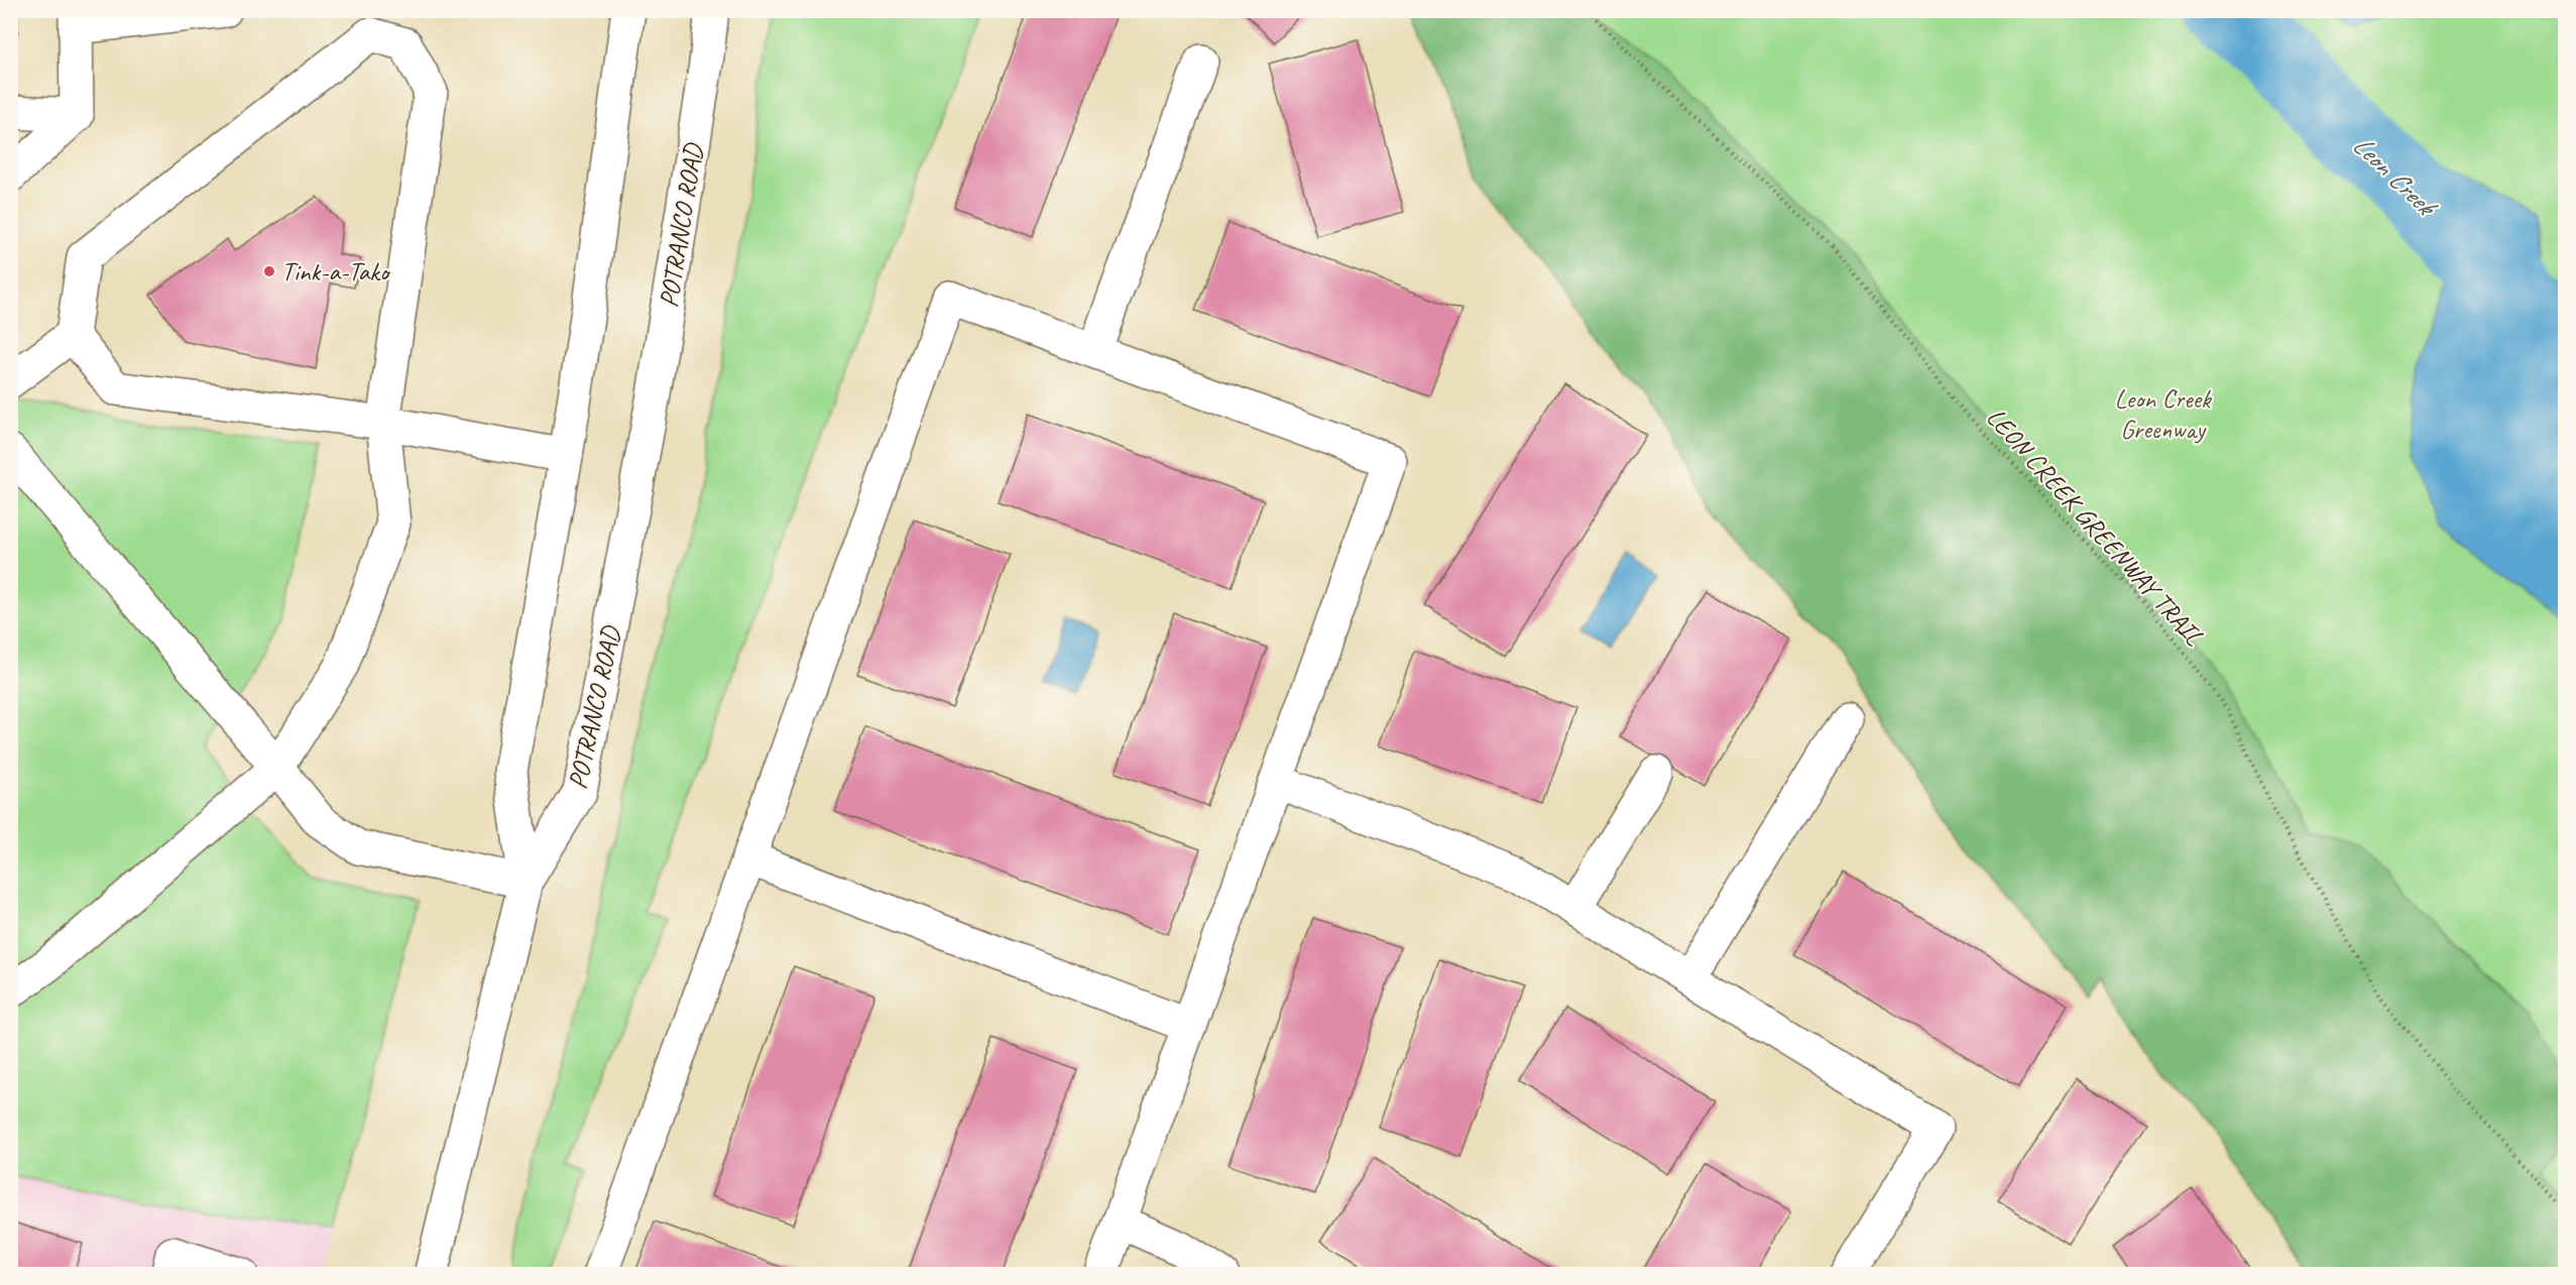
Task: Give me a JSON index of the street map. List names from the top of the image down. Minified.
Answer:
{"streets":{"main road":["POTRANCO ROAD"],"path":["LEON CREEK GREENWAY TRAIL"]},"water":["Leon Creek"],"parks":["Leon Creek Greenway"],"places":["Tink-a-Tako"]}
